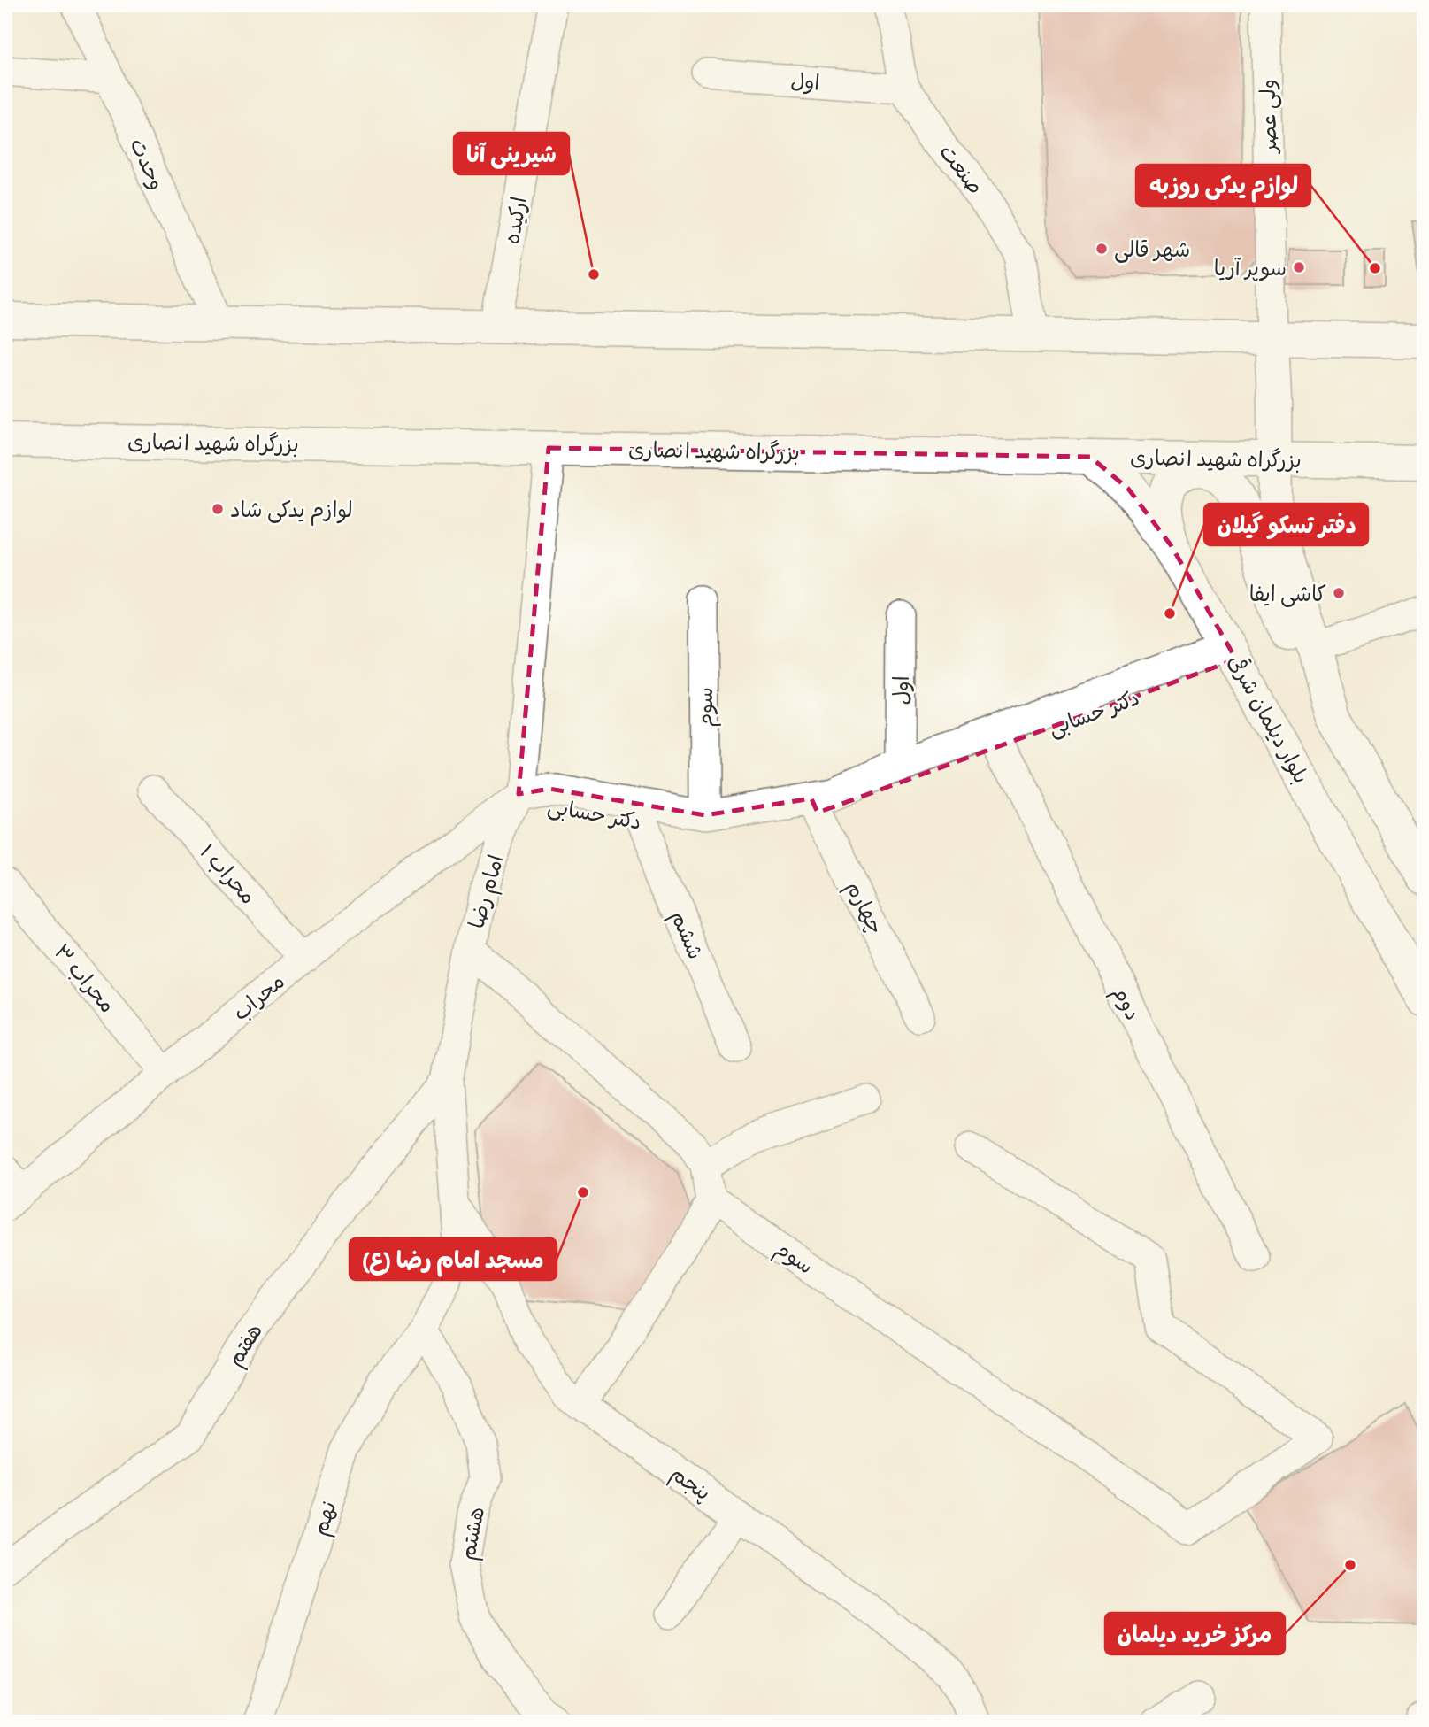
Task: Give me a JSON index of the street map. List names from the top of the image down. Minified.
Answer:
{"streets":{"main road":["بزرگراه شهید انصاری","بلوار دیلمان شرقی"],"street":["اول","ولی عصر","وحدت","صنعت","ارکیده","سوم","دکتر حسابی","محراب ۱","امام رضا","چهارم","ششم","محراب ۳","محراب","دوم","هفتم","پنجم","نهم","هشتم"]},"crossings":[["اول","صنعت"],["اول","دکتر حسابی"],["بزرگراه شهید انصاری","بلوار دیلمان شرقی"],["بزرگراه شهید انصاری","امام رضا"],["سوم","دکتر حسابی"],["دکتر حسابی","بلوار دیلمان شرقی"],["دکتر حسابی","امام رضا"],["دکتر حسابی","چهارم"],["دکتر حسابی","ششم"],["دکتر حسابی","محراب"],["دکتر حسابی","دوم"],["محراب ۱","محراب"],["امام رضا","محراب"],["امام رضا","هفتم"],["امام رضا","پنجم"],["امام رضا","نهم"],["امام رضا","هشتم"],["محراب ۳","محراب"],["نهم","هشتم"]],"places":["شهر قالی","سوپر آریا","لوازم یدکی روزبه","شیرینی آنا","لوازم یدکی شاد","کاشی ایفا","دفتر تسکو گیلان","مسجد امام رضا (ع)","مرکز خرید دیلمان"]}
